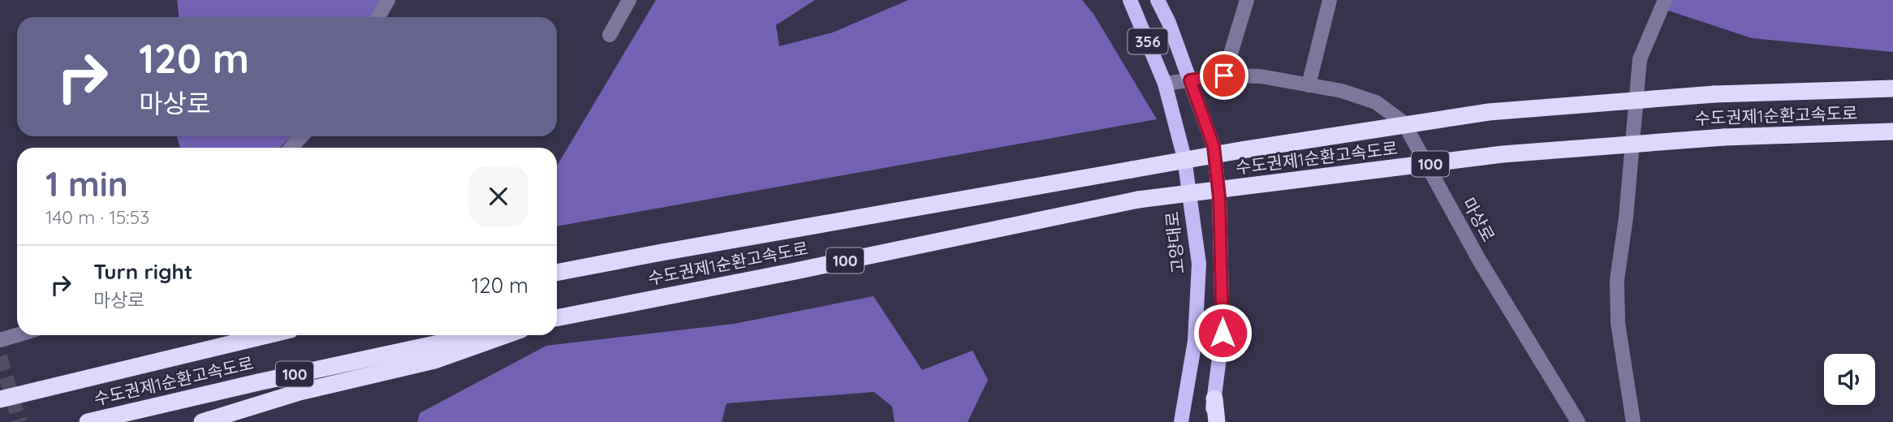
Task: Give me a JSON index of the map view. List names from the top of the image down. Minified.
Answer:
{"streets":{"highway":["수도권제1순환고속도로","100"],"main road":["356","고양대로"],"street":["마상로"]},"crossings":[["356","마상로"],["마상로","고양대로"]],"page":{"turn":["120 m","마상로"],"heading":["1 min","140 m · 15:53"],"list":[{"name":"Turn right","note":"마상로","value":"120 m"}]}}
